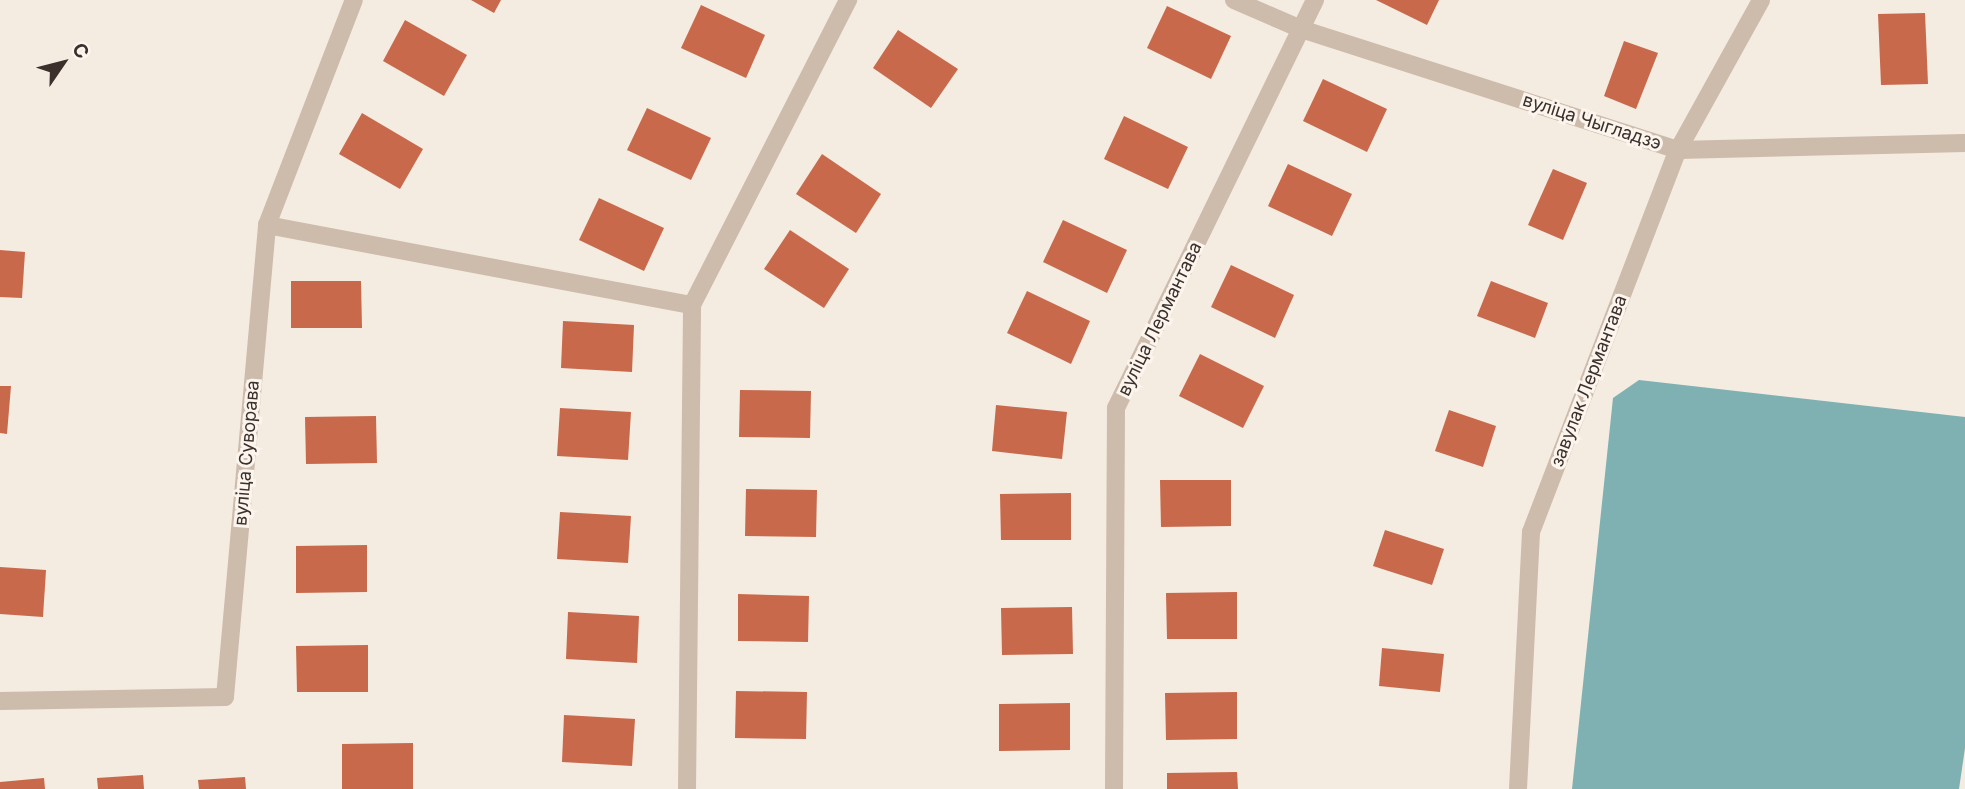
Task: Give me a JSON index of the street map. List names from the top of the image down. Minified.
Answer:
{"streets":{"street":["вуліца Чыгладзэ","вуліца Лермантава","завулак Лермантава","вуліца Суворава"]},"crossings":[["вуліца Чыгладзэ","вуліца Лермантава"],["вуліца Чыгладзэ","завулак Лермантава"]],"north":"top right"}
